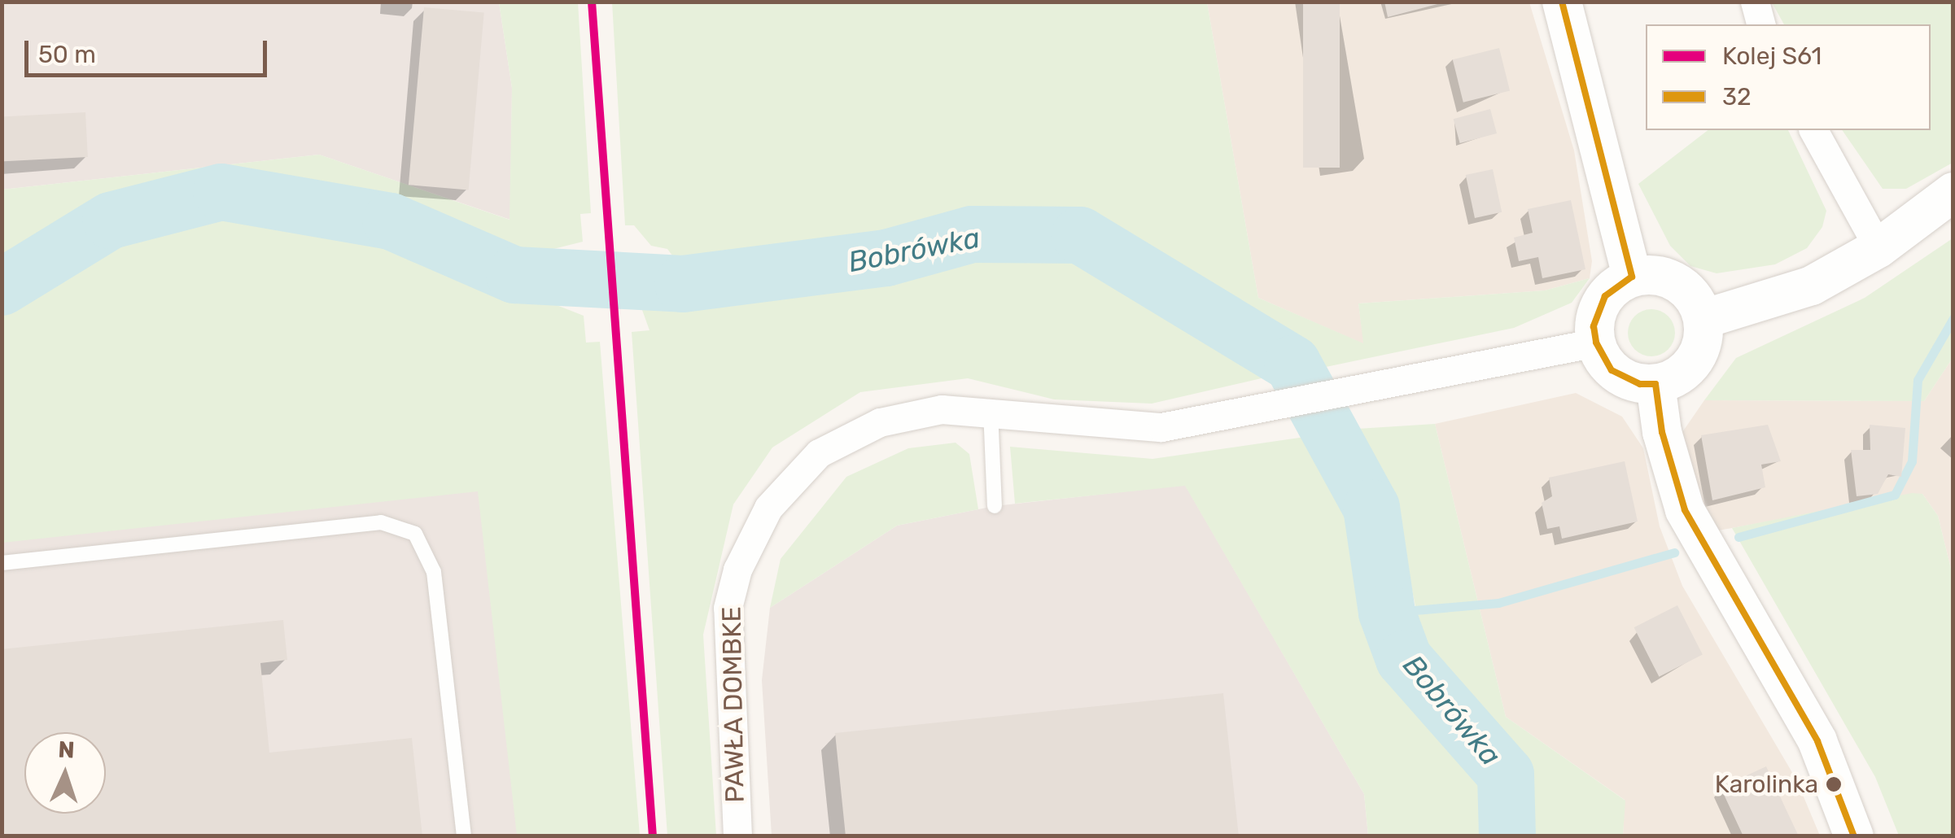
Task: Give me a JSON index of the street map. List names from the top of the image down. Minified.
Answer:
{"streets":{"street":["PAWŁA DOMBKE"]},"water":["Bobrówka"],"places":["Karolinka"],"lines":["rail line S61","transit line 32"],"legend":["Kolej S61","32"],"scale_bar":"50 m","north":"top"}
